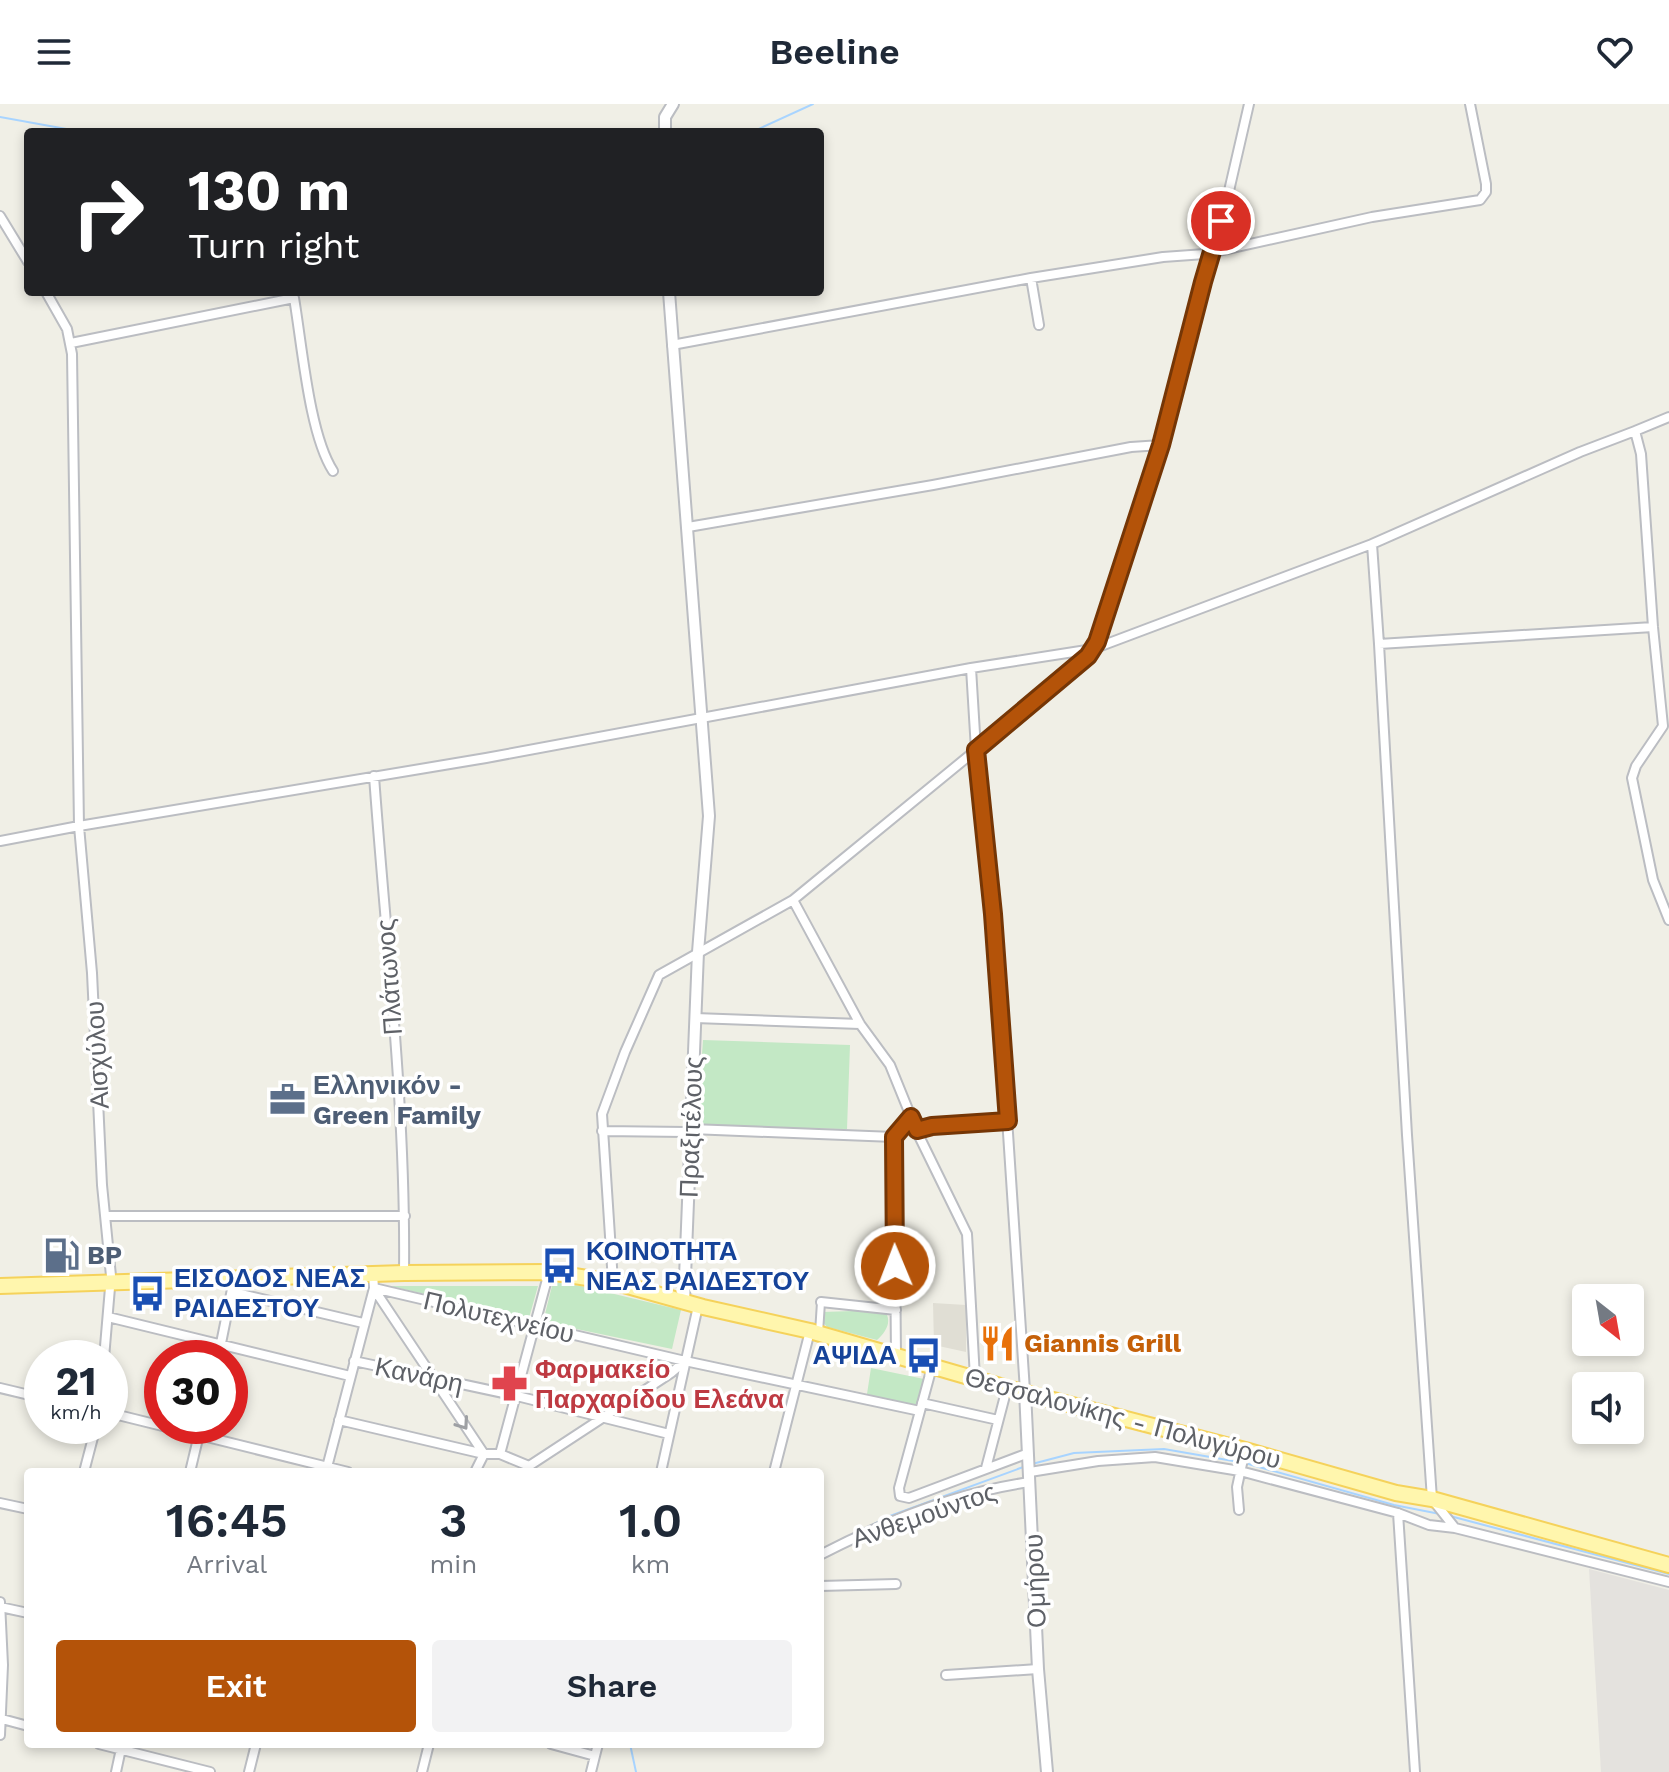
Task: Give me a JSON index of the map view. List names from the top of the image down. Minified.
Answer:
{"streets":{"main road":["Θεσσαλονίκης - Πολυγύρου"],"street":["Πλάτωνος","Αισχύλου","Πραξιτέλους","Πολυτεχνείου","Κανάρη","Ανθεμούντος","Ομήρου"]},"crossings":[["Πλάτωνος","Θεσσαλονίκης - Πολυγύρου"],["Αισχύλου","Θεσσαλονίκης - Πολυγύρου"],["Πραξιτέλους","Θεσσαλονίκης - Πολυγύρου"],["Πολυτεχνείου","Θεσσαλονίκης - Πολυγύρου"],["Πολυτεχνείου","Ανθεμούντος"],["Θεσσαλονίκης - Πολυγύρου","Ομήρου"],["Ανθεμούντος","Ομήρου"]],"places":{"office":["Ελληνικόν - Green Family"],"fuel station":["BP"],"bus stop":["ΚΟΙΝΟΤΗΤΑ ΝΕΑΣ ΡΑΙΔΕΣΤΟΥ","ΕΙΣΟΔΟΣ ΝΕΑΣ ΡΑΙΔΕΣΤΟΥ","ΑΨΙΔΑ"],"restaurant":["Giannis Grill"],"pharmacy":["Φαρμακείο Παρχαρίδου Ελεάνα"]},"north":"bottom right","page":{"header":"Beeline","turn":["130 m","Turn right"],"speed":"21 km/h","limit":"30","eta":["16:45","Arrival","3","min","1.0","km"],"buttons":["Exit","Share"]}}
